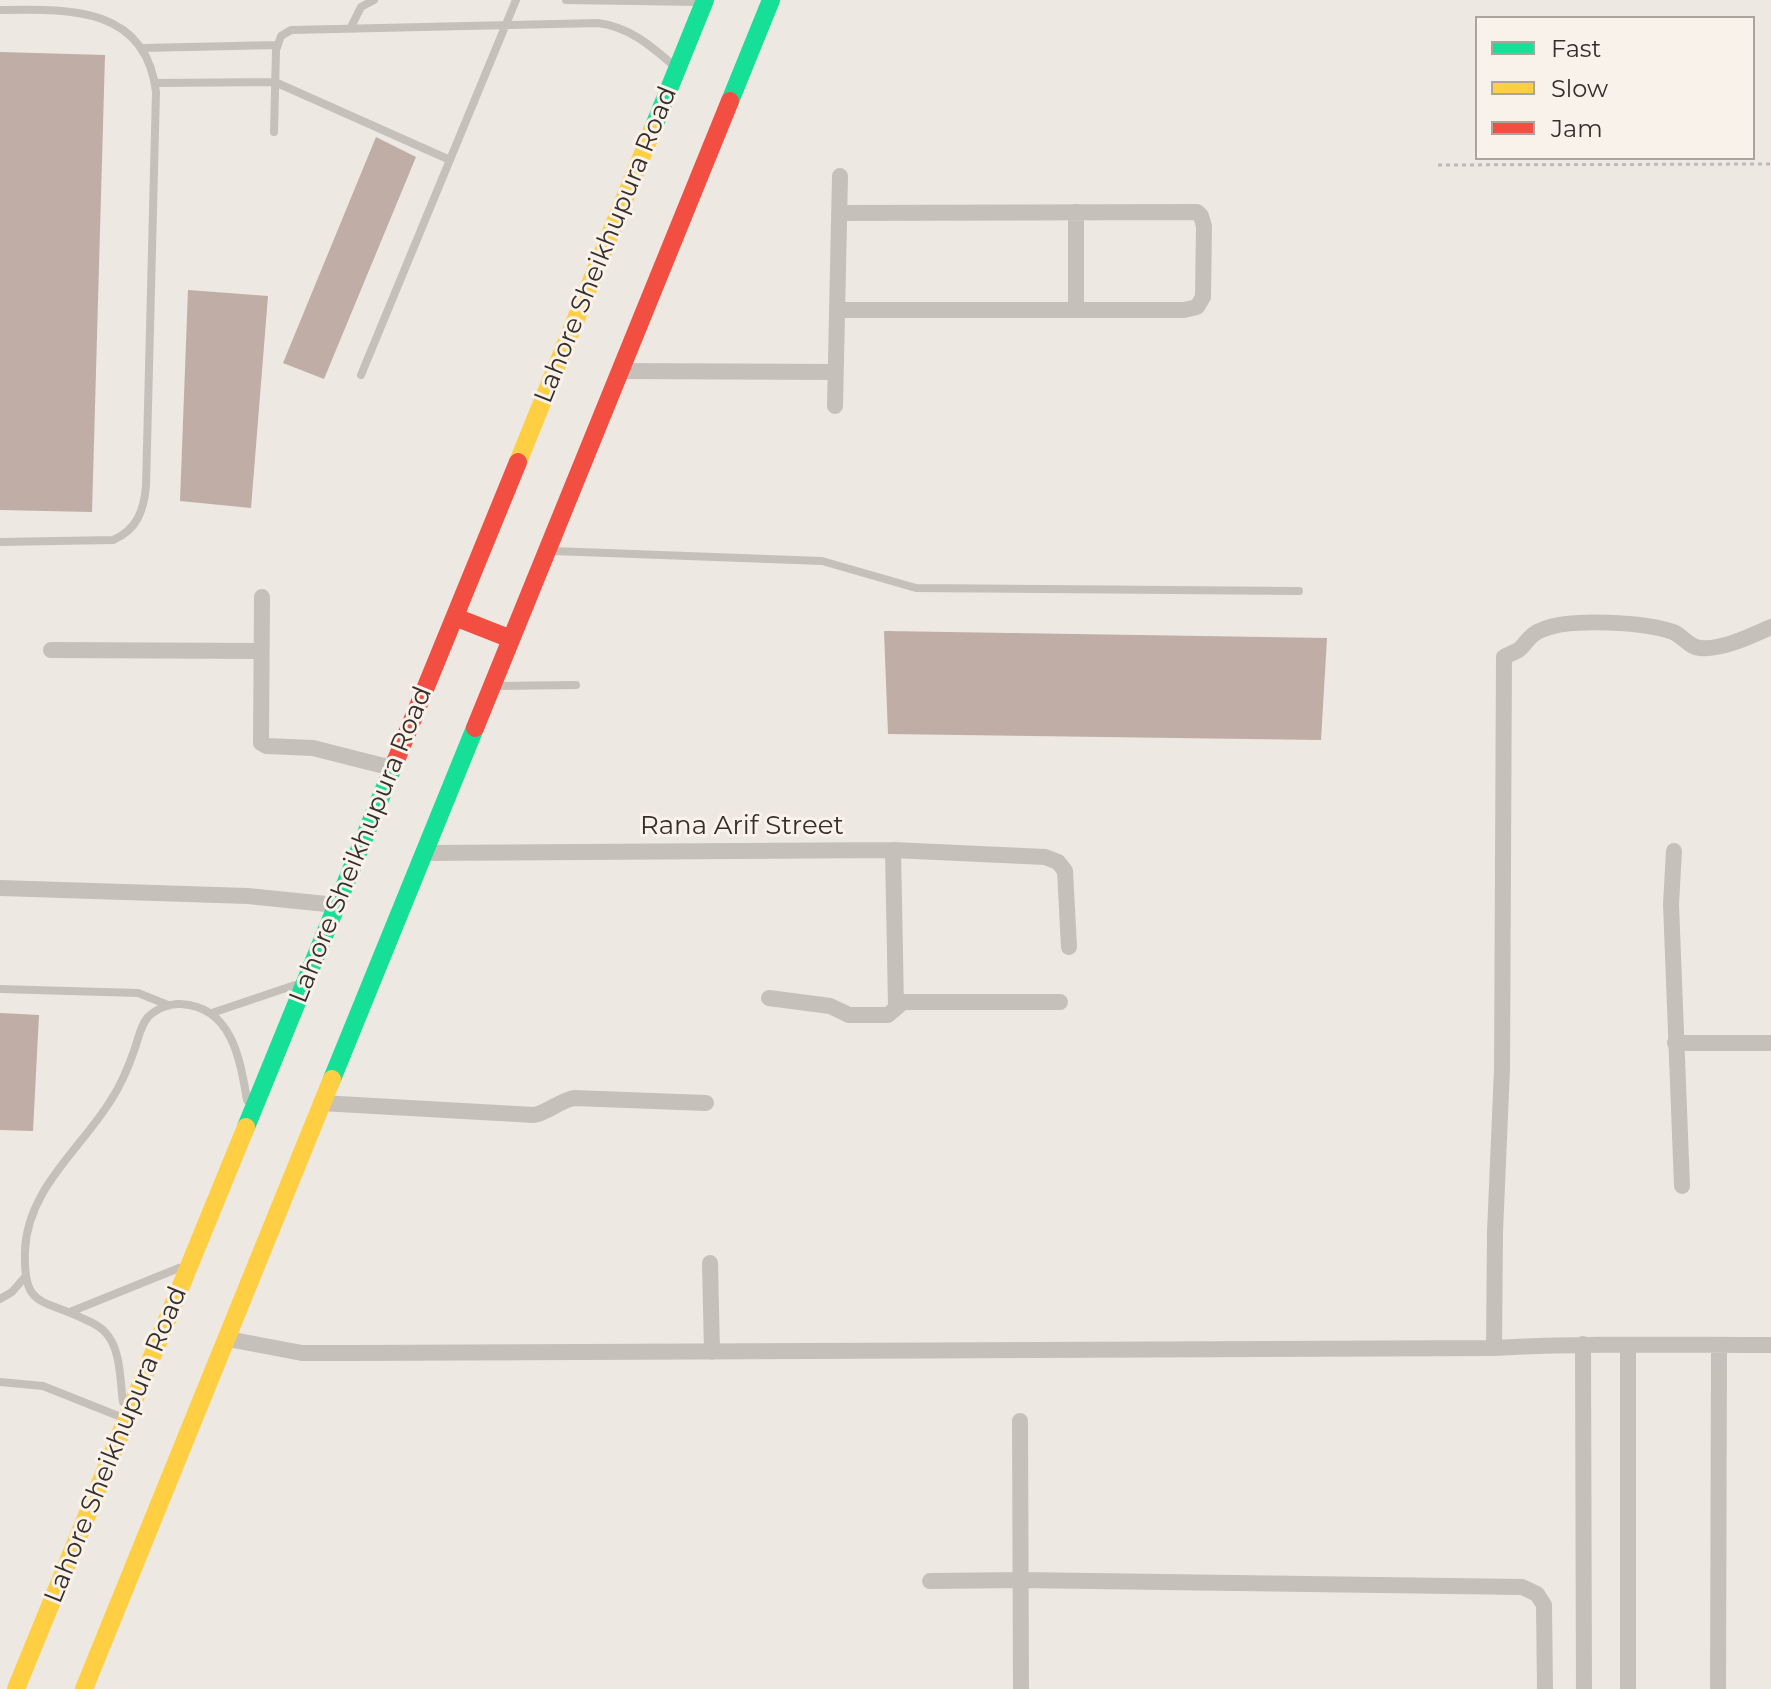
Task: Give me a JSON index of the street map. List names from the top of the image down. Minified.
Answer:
{"streets":{"highway":["Lahore Sheikhupura Road"],"street":["Rana Arif Street"]},"legend":["Fast","Slow","Jam"]}
